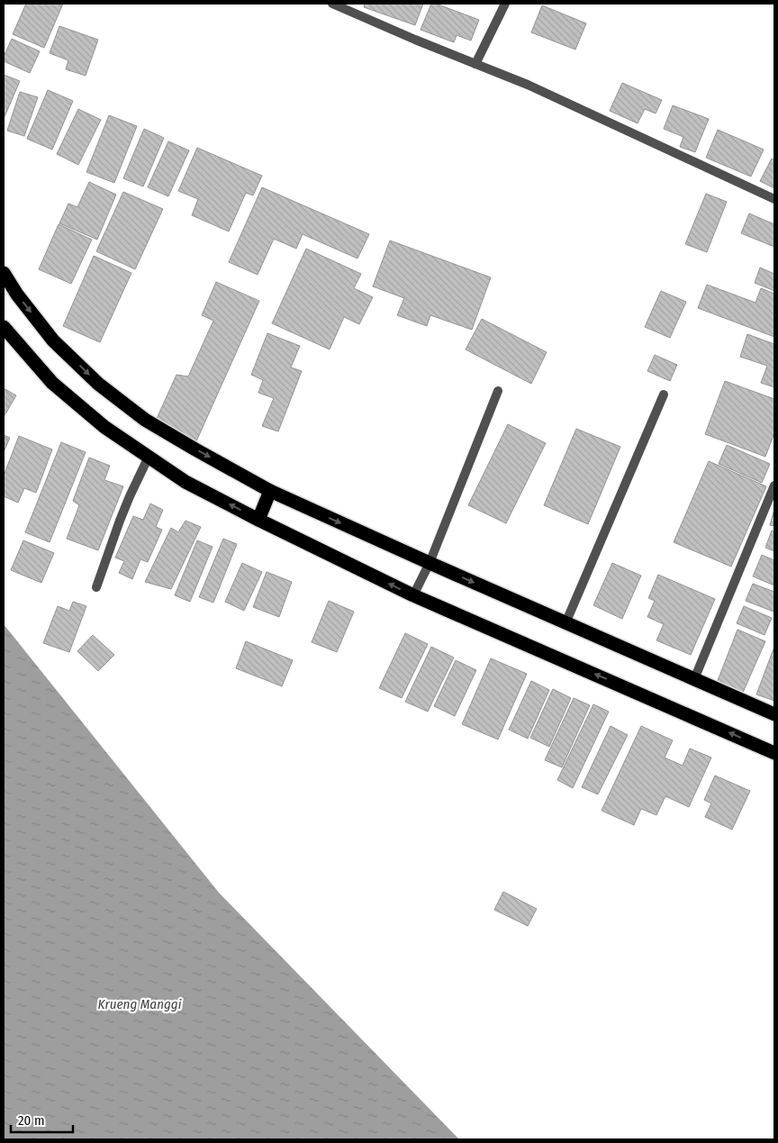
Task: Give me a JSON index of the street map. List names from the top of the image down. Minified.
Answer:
{"water":["Krueng Manggi"],"scale_bar":"20 m"}
